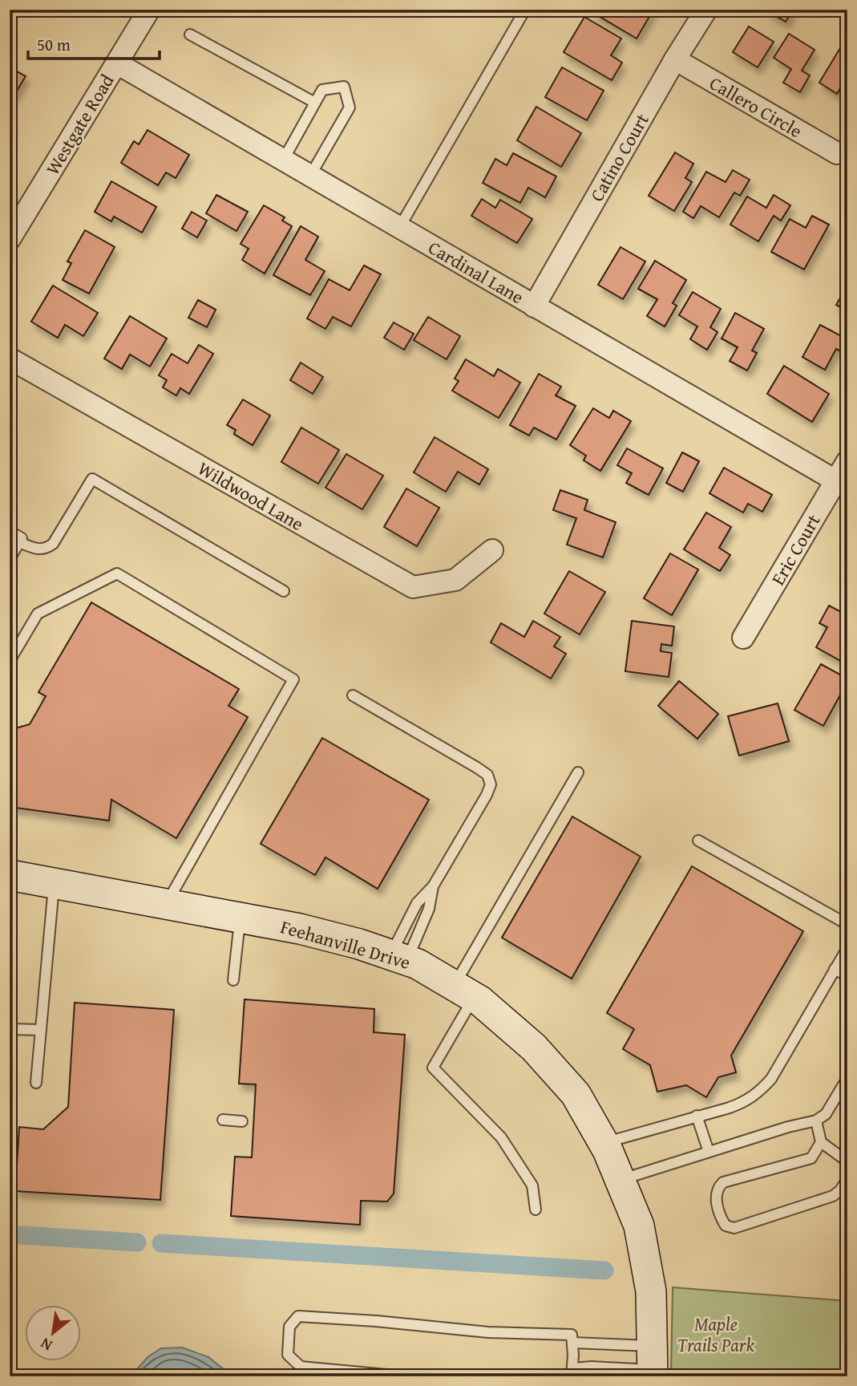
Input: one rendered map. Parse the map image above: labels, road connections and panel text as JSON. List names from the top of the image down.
{
  "streets": {
    "street": [
      "Callero Circle",
      "Westgate Road",
      "Catino Court",
      "Cardinal Lane",
      "Wildwood Lane",
      "Eric Court",
      "Feehanville Drive"
    ]
  },
  "crossings": [
    ["Callero Circle", "Catino Court"],
    ["Westgate Road", "Cardinal Lane"],
    ["Catino Court", "Cardinal Lane"],
    ["Cardinal Lane", "Eric Court"]
  ],
  "parks": ["Maple Trails Park"],
  "scale_bar": "50 m",
  "north": "bottom left"
}
